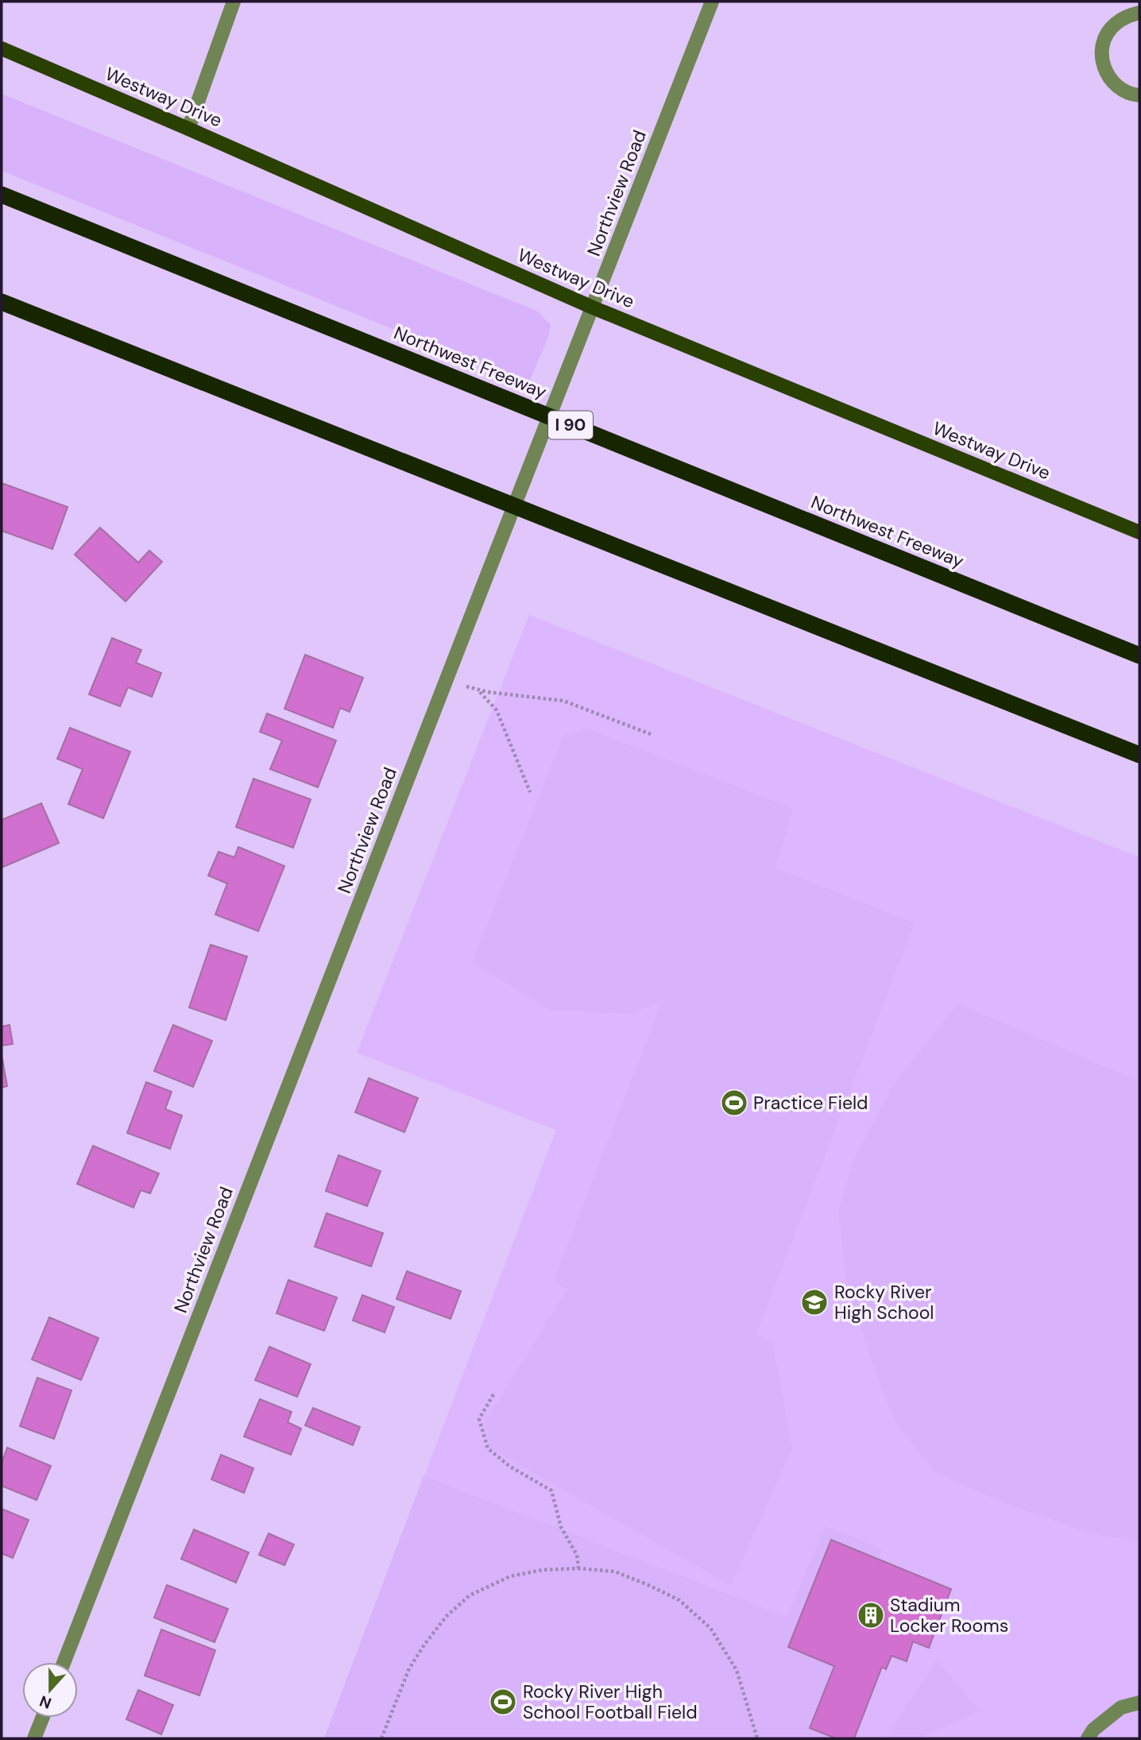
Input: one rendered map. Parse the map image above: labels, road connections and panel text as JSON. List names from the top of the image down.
{
  "streets": {
    "highway": ["Northwest Freeway", "I 90"],
    "main road": ["Westway Drive"],
    "street": ["Northview Road"]
  },
  "crossings": [
    ["Westway Drive", "Northview Road"]
  ],
  "places": {
    "sports": ["Practice Field", "Rocky River High School Football Field"],
    "school or university": ["Rocky River High School"],
    "building": ["Stadium Locker Rooms"]
  },
  "north": "bottom"
}
